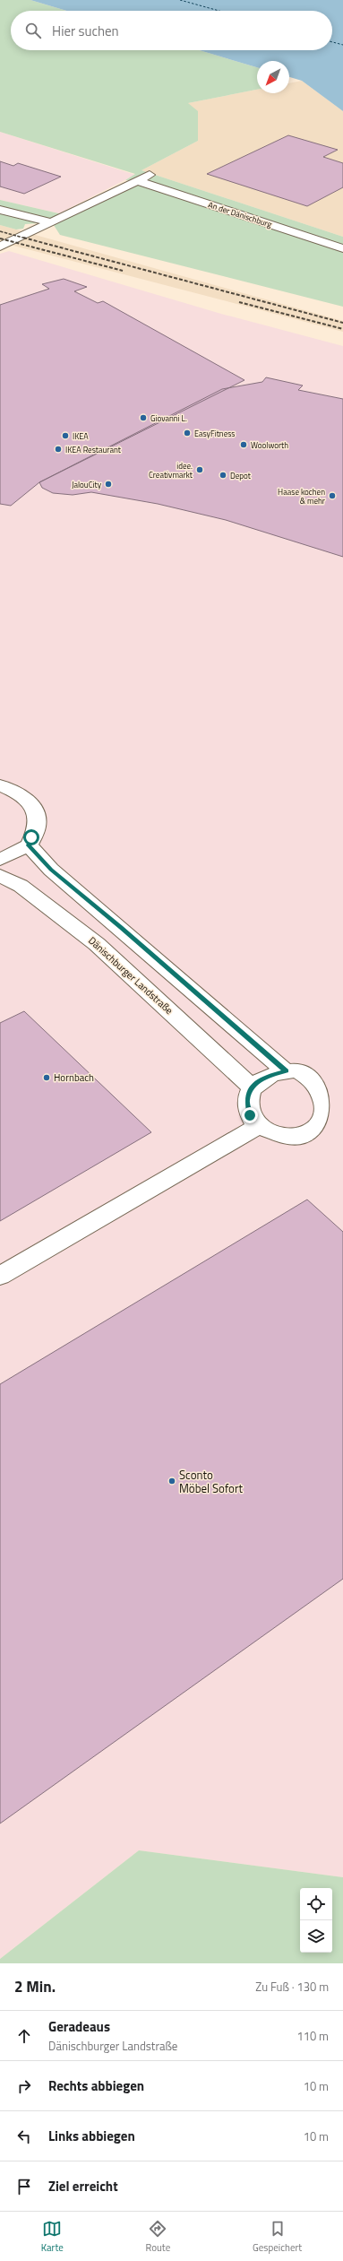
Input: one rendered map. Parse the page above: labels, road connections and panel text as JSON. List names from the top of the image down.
{
  "streets": {
    "street": ["An der Dänischburg", "Dänischburger Landstraße"]
  },
  "places": [
    "Giovanni L.",
    "EasyFitness",
    "IKEA",
    "Woolworth",
    "IKEA Restaurant",
    "idee. Creativmarkt",
    "Depot",
    "JalouCity",
    "Haase kochen & mehr",
    "Hornbach",
    "Sconto Möbel Sofort"
  ],
  "north": "bottom left",
  "page": {
    "search": "Hier suchen",
    "heading": ["2 Min.", "Zu Fuß · 130 m"],
    "list": [
      ["Geradeaus", "Dänischburger Landstraße", "110 m"],
      ["Rechts abbiegen", "10 m"],
      ["Links abbiegen", "10 m"],
      "Ziel erreicht"
    ],
    "nav": ["Karte", "Route", "Gespeichert"]
  }
}
